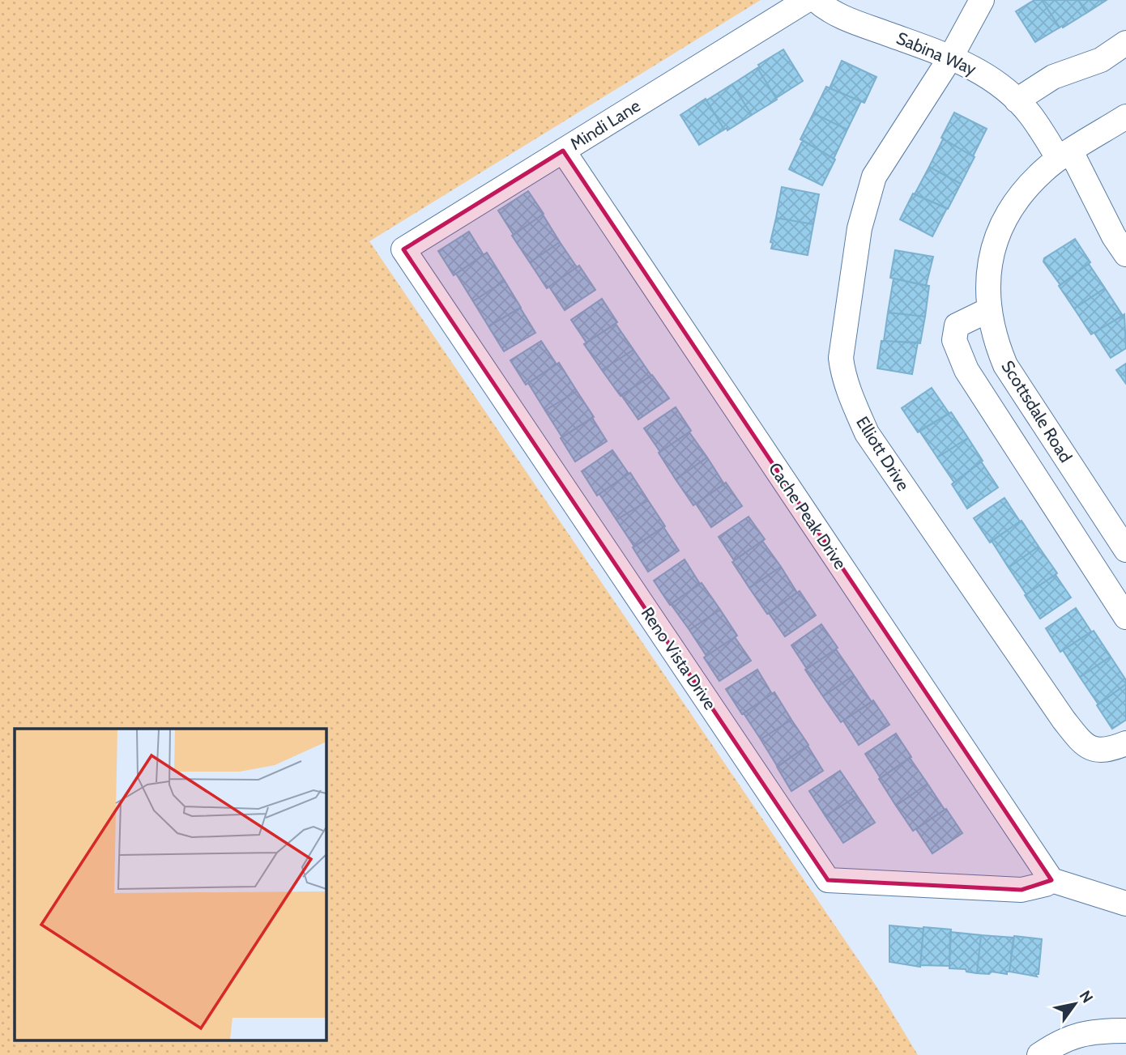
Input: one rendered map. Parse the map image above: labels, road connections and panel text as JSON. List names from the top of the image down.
{
  "streets": {
    "street": [
      "Sabina Way",
      "Mindi Lane",
      "Scottsdale Road",
      "Elliott Drive",
      "Cache Peak Drive",
      "Reno Vista Drive"
    ]
  },
  "crossings": [
    ["Sabina Way", "Scottsdale Road"],
    ["Sabina Way", "Elliott Drive"],
    ["Mindi Lane", "Cache Peak Drive"],
    ["Mindi Lane", "Reno Vista Drive"],
    ["Cache Peak Drive", "Reno Vista Drive"]
  ],
  "north": "top right"
}
